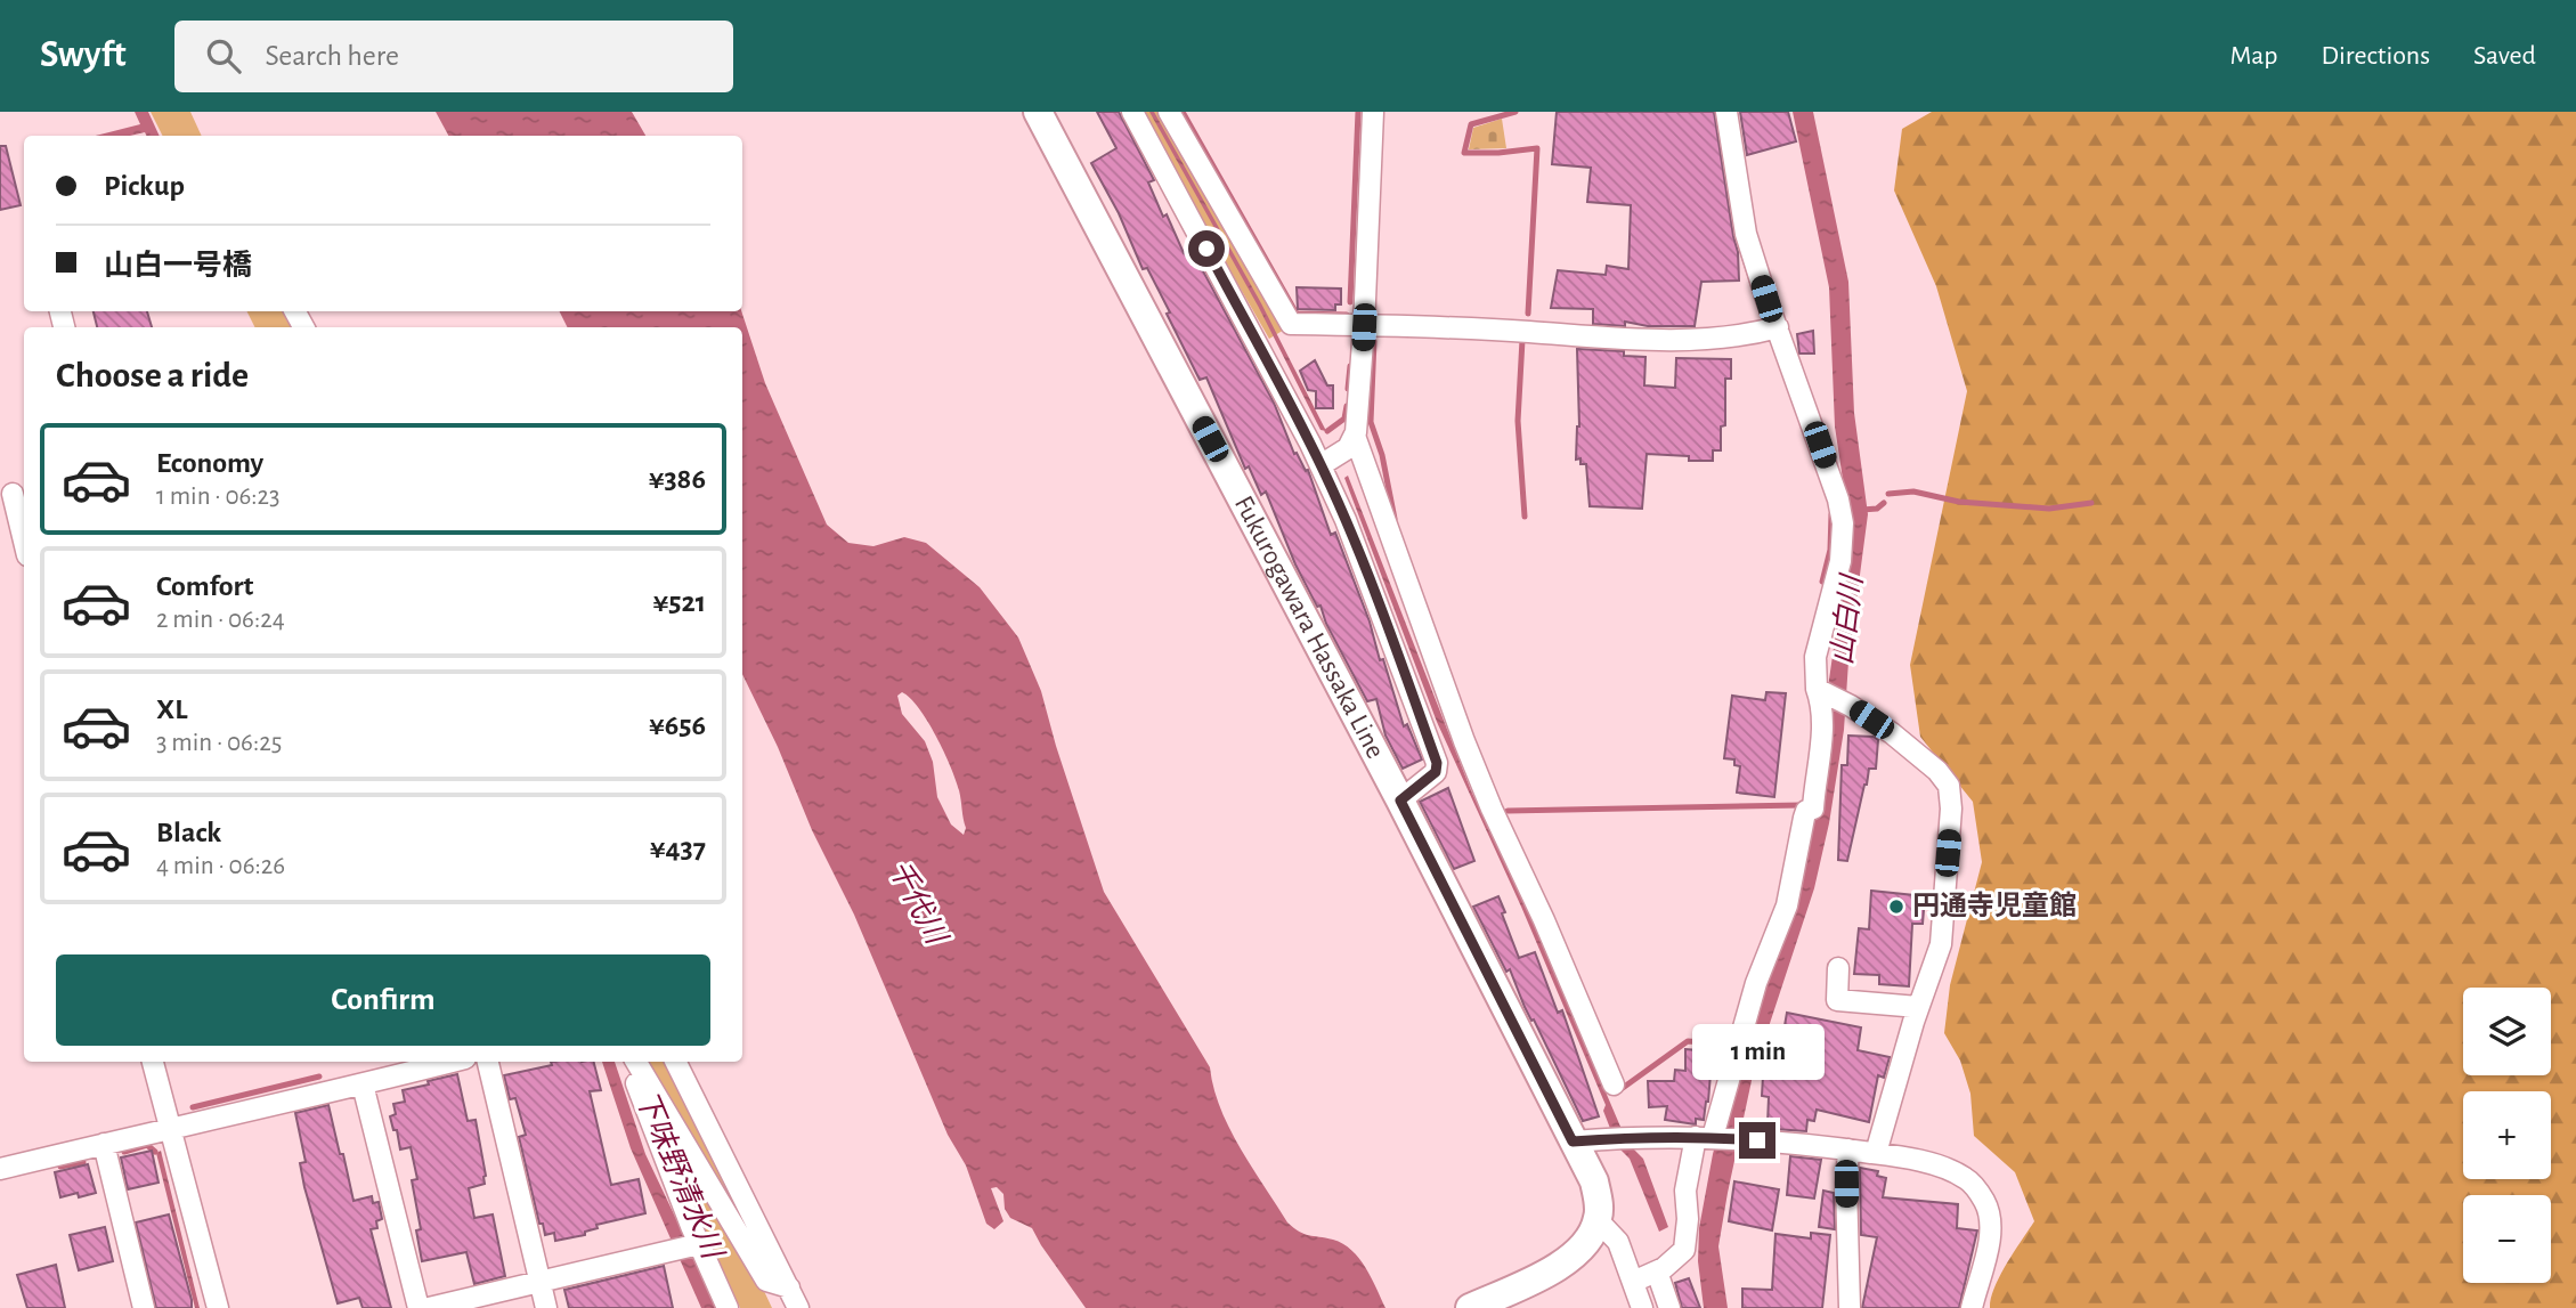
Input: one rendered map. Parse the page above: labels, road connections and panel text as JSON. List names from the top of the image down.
{
  "streets": {
    "main road": ["Fukurogawara Hassaka Line"]
  },
  "water": ["山白川", "千代川", "下味野清水川"],
  "places": ["円通寺児童館"],
  "page": {
    "header": "Swyft",
    "search": "Search here",
    "nav": ["Map", "Directions", "Saved"],
    "banner": ["Pickup", "山白一号橋"],
    "heading": "Choose a ride",
    "list": [
      {
        "name": "Economy",
        "note": "1 min · 06:23",
        "value": "¥386"
      },
      {
        "name": "Comfort",
        "note": "2 min · 06:24",
        "value": "¥521"
      },
      {
        "name": "XL",
        "note": "3 min · 06:25",
        "value": "¥656"
      },
      {
        "name": "Black",
        "note": "4 min · 06:26",
        "value": "¥437"
      }
    ],
    "buttons": "Confirm",
    "map_buttons": ["+", "−"],
    "bubble": "1 min"
  }
}
